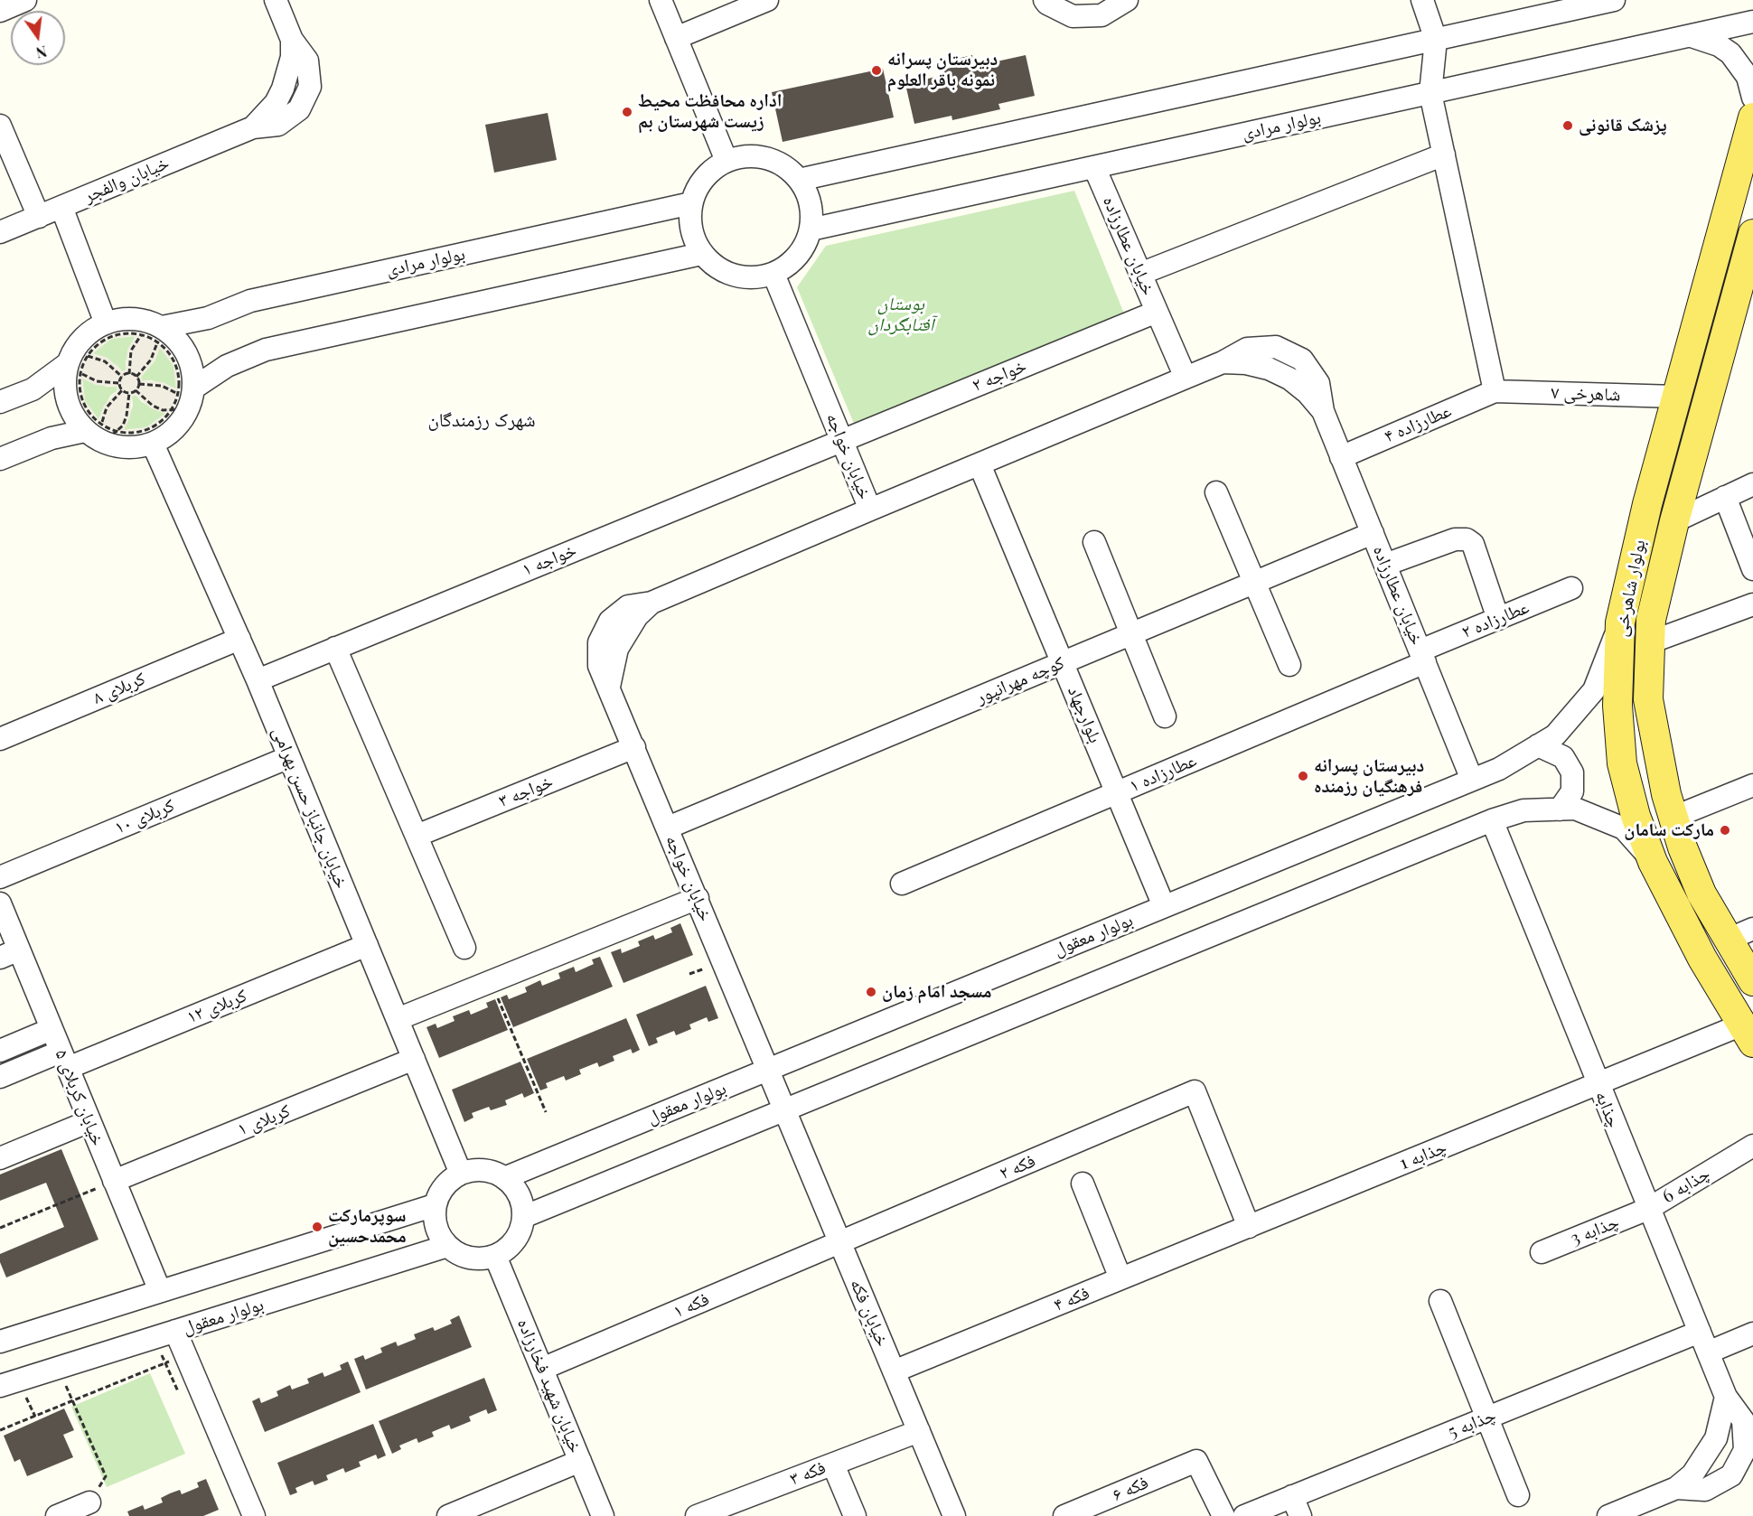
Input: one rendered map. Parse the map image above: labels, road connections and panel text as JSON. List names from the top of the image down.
{
  "streets": {
    "main road": ["بولوار شاهرخی"],
    "street": [
      "بولوار مرادی",
      "خیابان والفجر",
      "خیابان عطارزاده",
      "خواجه ۲",
      "شاهرخی ۷",
      "عطارزاده ۴",
      "خیابان خواجه",
      "خواجه ۱",
      "عطارزاده ۲",
      "کوچه مهرانپور",
      "کربلای ۸",
      "بلوارجهاد",
      "عطارزاده ۱",
      "خواجه ۳",
      "خیابان جانباز حسن بهرامی",
      "کربلای ۱۰",
      "بولوار معقول",
      "کربلای ۱۲",
      "خیابان کربلای ۵",
      "چذابه",
      "کربلای ۱",
      "چذابه 1",
      "فکه ۲",
      "چذابه 6",
      "چذابه 3",
      "فکه ۴",
      "فکه ۱",
      "خیابان فکه",
      "خیابان شهید فخارزاده",
      "چذابه 5",
      "فکه ۳",
      "فکه ۶"
    ]
  },
  "crossings": [
    ["بولوار مرادی", "خیابان عطارزاده"],
    ["بولوار مرادی", "خیابان خواجه"],
    ["خیابان عطارزاده", "خواجه ۲"],
    ["خیابان عطارزاده", "عطارزاده ۴"],
    ["خیابان عطارزاده", "عطارزاده ۲"],
    ["خیابان عطارزاده", "کوچه مهرانپور"],
    ["خیابان عطارزاده", "عطارزاده ۱"],
    ["خیابان عطارزاده", "بولوار معقول"],
    ["خواجه ۲", "خیابان خواجه"],
    ["خواجه ۲", "خواجه ۱"],
    ["شاهرخی ۷", "عطارزاده ۴"],
    ["شاهرخی ۷", "بولوار شاهرخی"],
    ["خیابان خواجه", "خواجه ۱"],
    ["خیابان خواجه", "کوچه مهرانپور"],
    ["خیابان خواجه", "خواجه ۳"],
    ["خیابان خواجه", "بولوار معقول"],
    ["خیابان خواجه", "خیابان فکه"],
    ["خواجه ۱", "خیابان جانباز حسن بهرامی"],
    ["بولوار شاهرخی", "بولوار معقول"],
    ["بولوار شاهرخی", "چذابه 1"],
    ["عطارزاده ۲", "عطارزاده ۱"],
    ["کوچه مهرانپور", "بلوارجهاد"],
    ["کربلای ۸", "خیابان جانباز حسن بهرامی"],
    ["بلوارجهاد", "عطارزاده ۱"],
    ["بلوارجهاد", "بولوار معقول"],
    ["خیابان جانباز حسن بهرامی", "کربلای ۱۰"],
    ["خیابان جانباز حسن بهرامی", "بولوار معقول"],
    ["خیابان جانباز حسن بهرامی", "کربلای ۱۲"],
    ["خیابان جانباز حسن بهرامی", "کربلای ۱"],
    ["خیابان جانباز حسن بهرامی", "خیابان شهید فخارزاده"],
    ["بولوار معقول", "خیابان شهید فخارزاده"],
    ["کربلای ۱۲", "خیابان کربلای ۵"],
    ["خیابان کربلای ۵", "کربلای ۱"],
    ["چذابه", "چذابه 1"],
    ["چذابه", "چذابه 6"],
    ["چذابه", "چذابه 3"],
    ["چذابه", "چذابه 5"],
    ["چذابه 1", "فکه ۲"],
    ["چذابه 1", "فکه ۴"],
    ["فکه ۲", "فکه ۴"],
    ["فکه ۲", "فکه ۱"],
    ["فکه ۲", "خیابان فکه"],
    ["چذابه 6", "چذابه 3"],
    ["فکه ۴", "خیابان فکه"],
    ["فکه ۱", "خیابان فکه"],
    ["فکه ۱", "خیابان شهید فخارزاده"],
    ["خیابان فکه", "فکه ۳"]
  ],
  "districts": ["شهرک رزمندگان"],
  "parks": ["بوستان آفتابگردان"],
  "places": [
    "دبیرستان پسرانه نمونه باقر العلوم",
    "اداره محافظت محیط زیست شهرستان بم",
    "پزشک قانونی",
    "دبیرستان پسرانه فرهنگیان رزمنده",
    "مارکت سامان",
    "مسجد امام زمان",
    "سوپرمارکت محمدحسین"
  ],
  "north": "bottom"
}
